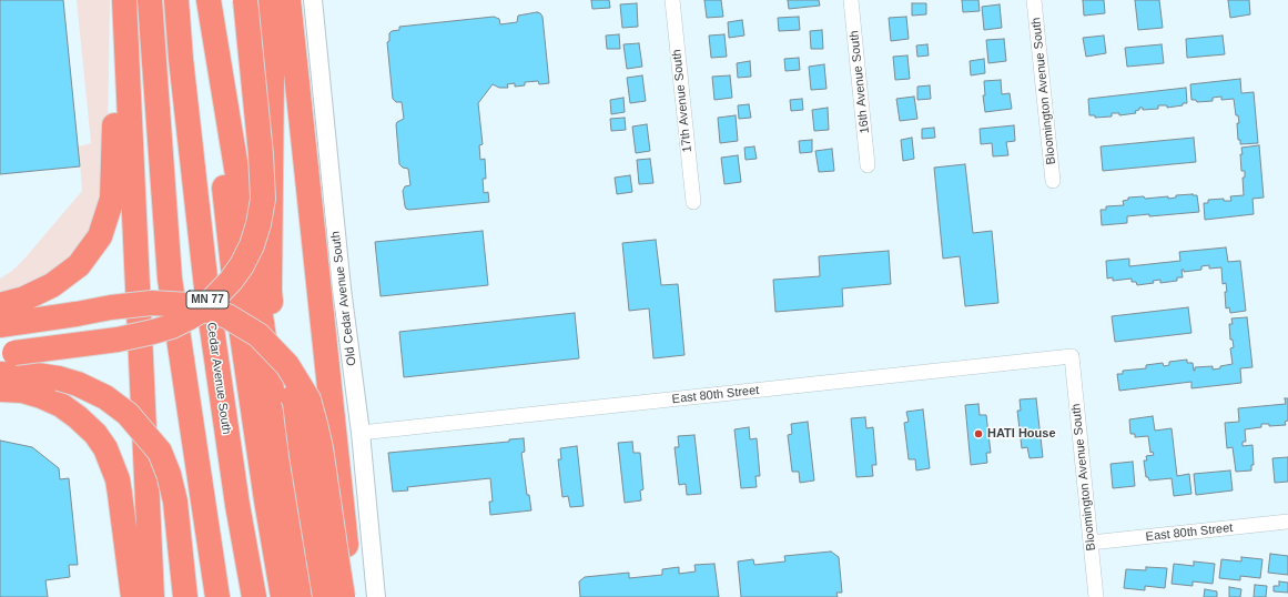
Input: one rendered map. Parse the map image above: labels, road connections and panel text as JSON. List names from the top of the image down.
{
  "streets": {
    "highway": ["MN 77", "Cedar Avenue South"],
    "street": [
      "16th Avenue South",
      "Bloomington Avenue South",
      "17th Avenue South",
      "Old Cedar Avenue South",
      "East 80th Street"
    ]
  },
  "crossings": [
    ["Bloomington Avenue South", "East 80th Street"],
    ["Old Cedar Avenue South", "East 80th Street"]
  ],
  "places": ["HATI House"]
}
